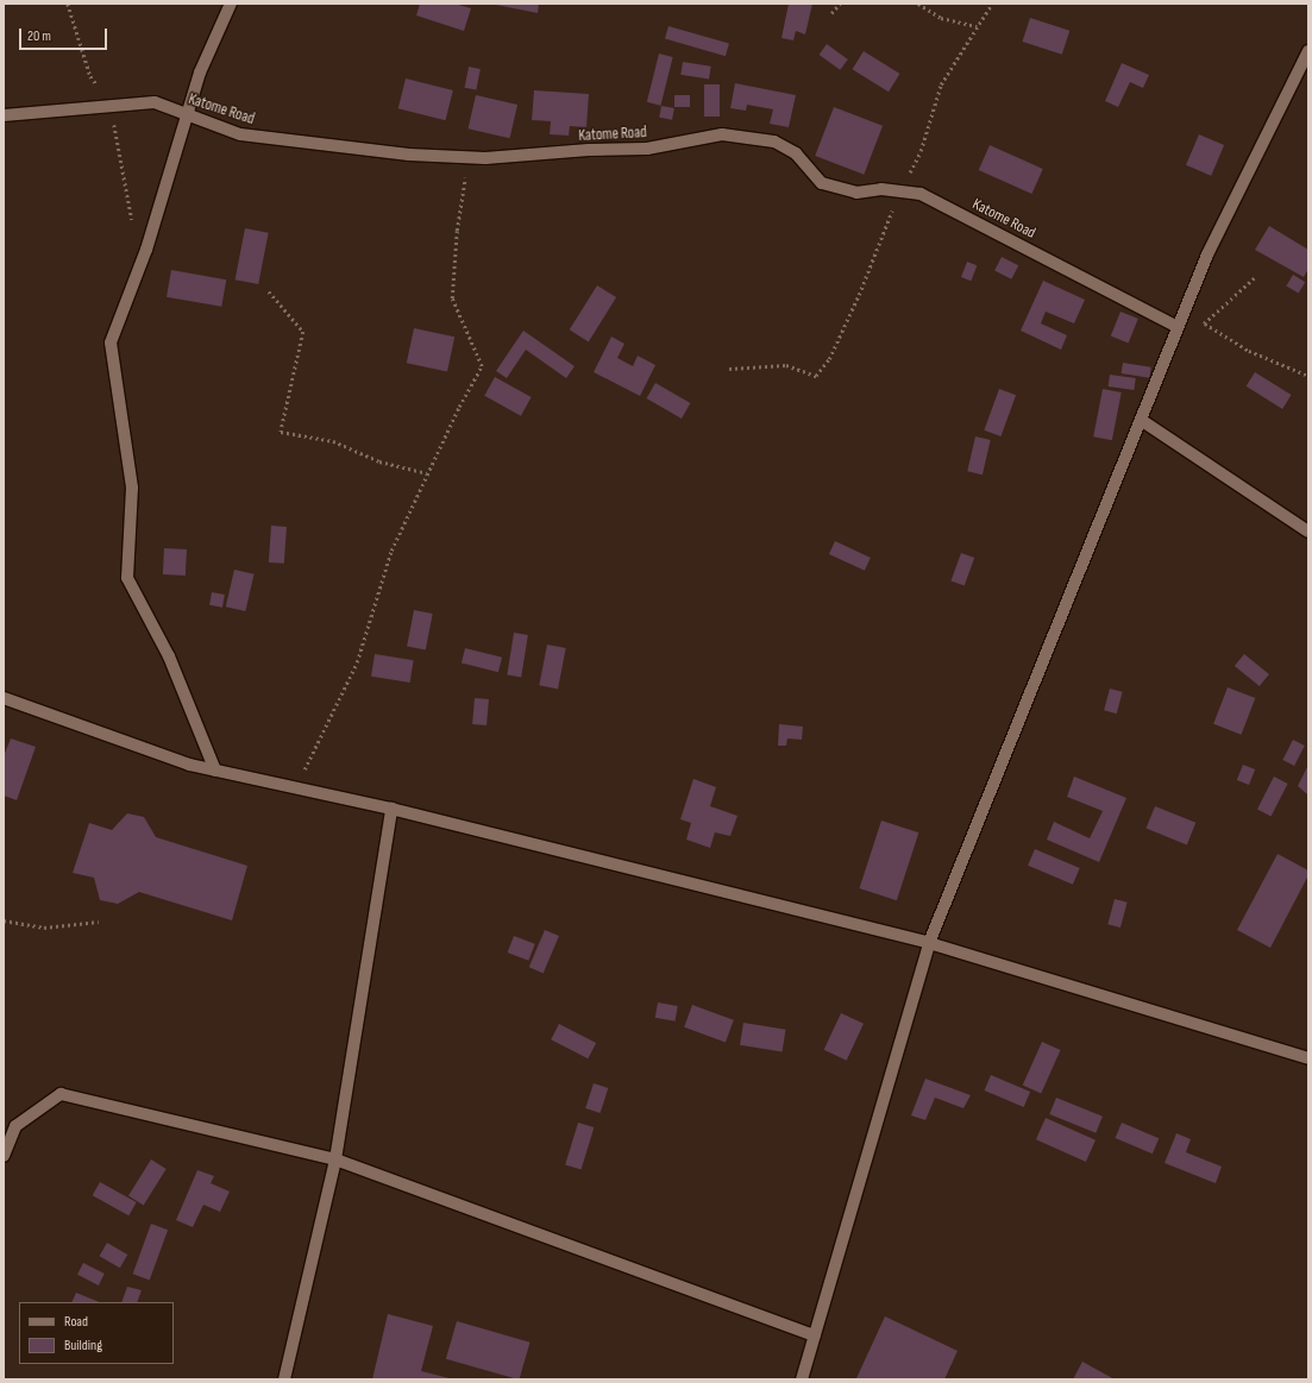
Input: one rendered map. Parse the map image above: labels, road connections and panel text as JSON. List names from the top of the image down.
{
  "streets": {
    "street": ["Katome Road"]
  },
  "legend": ["Road", "Building"],
  "scale_bar": "20 m"
}
